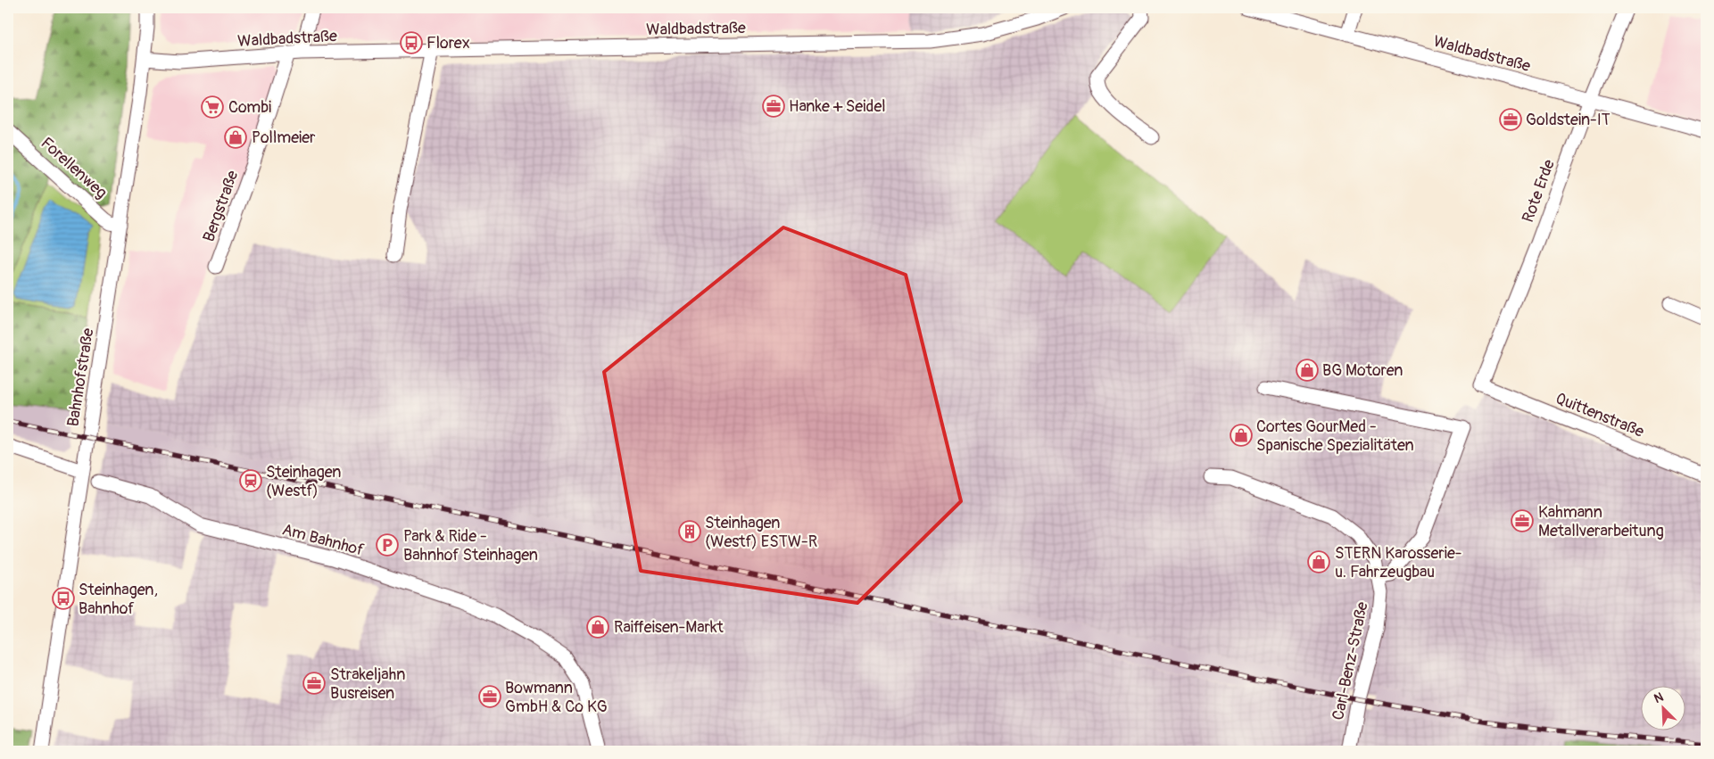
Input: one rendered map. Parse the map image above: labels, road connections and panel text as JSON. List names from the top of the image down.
{
  "streets": {
    "street": [
      "Waldbadstraße",
      "Forellenweg",
      "Rote Erde",
      "Bergstraße",
      "Bahnhofstraße",
      "Quittenstraße",
      "Am Bahnhof",
      "Carl-Benz-Straße"
    ]
  },
  "crossings": [
    ["Waldbadstraße", "Rote Erde"],
    ["Waldbadstraße", "Bergstraße"],
    ["Waldbadstraße", "Bahnhofstraße"],
    ["Forellenweg", "Bahnhofstraße"],
    ["Rote Erde", "Quittenstraße"]
  ],
  "places": {
    "bus stop": ["Florex", "Steinhagen, Bahnhof"],
    "office": [
      "Hanke + Seidel",
      "Goldstein-IT",
      "Kahmann Metallverarbeitung",
      "Strakeljahn Busreisen",
      "Bowmann GmbH & Co KG"
    ],
    "supermarket": ["Combi"],
    "shop": [
      "Pollmeier",
      "BG Motoren",
      "Cortes GourMed - Spanische Spezialitäten",
      "STERN Karosserie- u. Fahrzeugbau",
      "Raiffeisen-Markt"
    ],
    "station": ["Steinhagen (Westf)"],
    "building": ["Steinhagen (Westf) ESTW-R"],
    "parking": ["Park & Ride - Bahnhof Steinhagen"]
  },
  "north": "top left"
}
